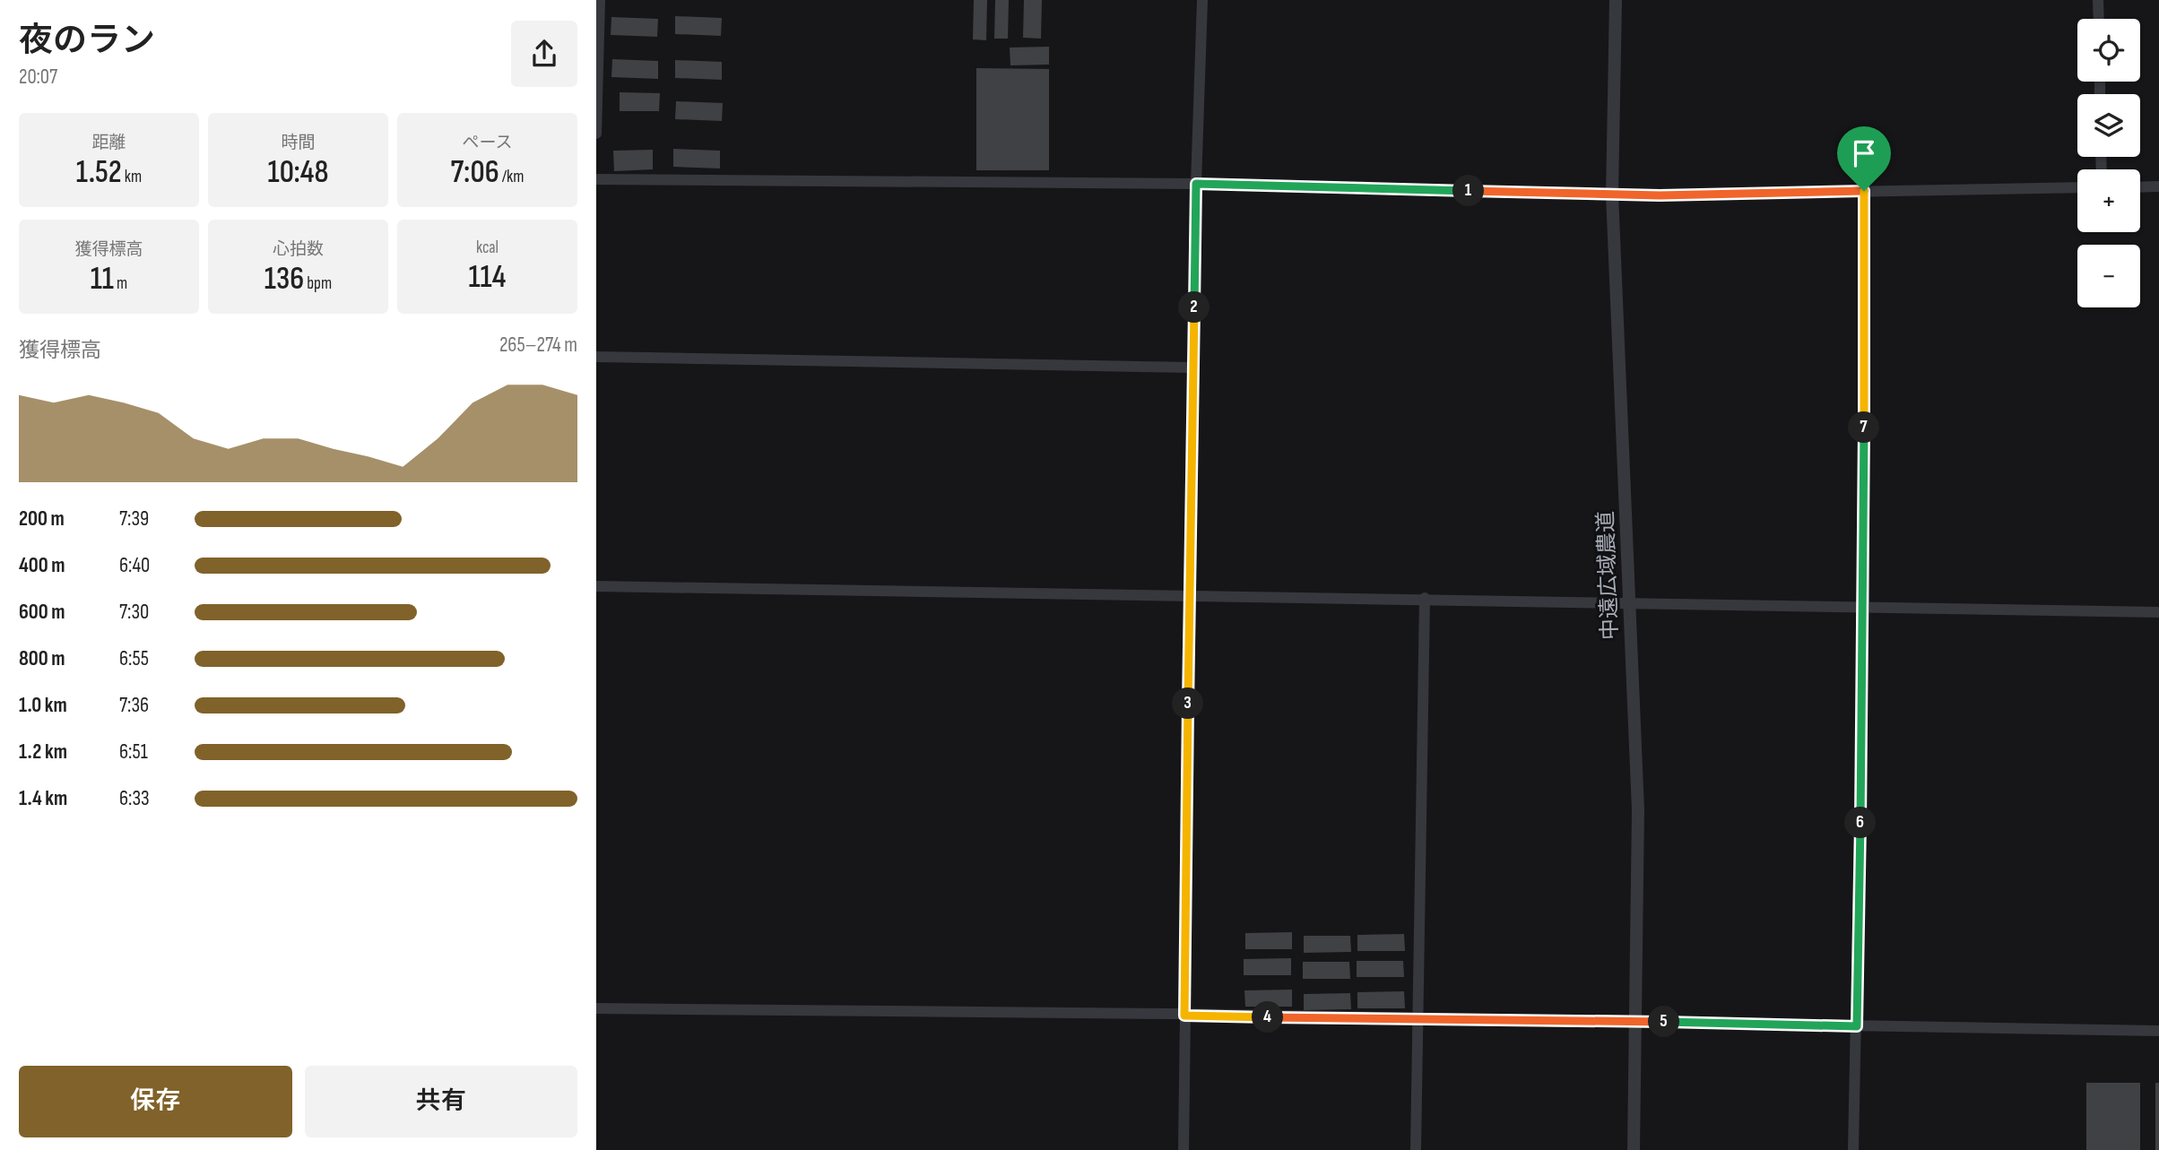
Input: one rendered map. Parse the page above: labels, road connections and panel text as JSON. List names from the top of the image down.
{
  "streets": {
    "street": ["中遠広域農道"]
  },
  "page": {
    "heading": ["夜のラン", "20:07"],
    "map_buttons": ["+", "−"],
    "stats": [
      ["距離", "1.52 km"],
      ["時間", "10:48"],
      ["ペース", "7:06 /km"],
      ["獲得標高", "11 m"],
      ["心拍数", "136 bpm"],
      ["kcal", "114"]
    ],
    "pins": [
      "1",
      "2",
      "7",
      "3",
      "6",
      "4",
      "5"
    ],
    "chart": ["獲得標高", "265–274 m"],
    "list": [
      {
        "name": "200 m",
        "note": "7:39"
      },
      {
        "name": "400 m",
        "note": "6:40"
      },
      {
        "name": "600 m",
        "note": "7:30"
      },
      {
        "name": "800 m",
        "note": "6:55"
      },
      {
        "name": "1.0 km",
        "note": "7:36"
      },
      {
        "name": "1.2 km",
        "note": "6:51"
      },
      {
        "name": "1.4 km",
        "note": "6:33"
      }
    ],
    "buttons": ["保存", "共有"]
  }
}
